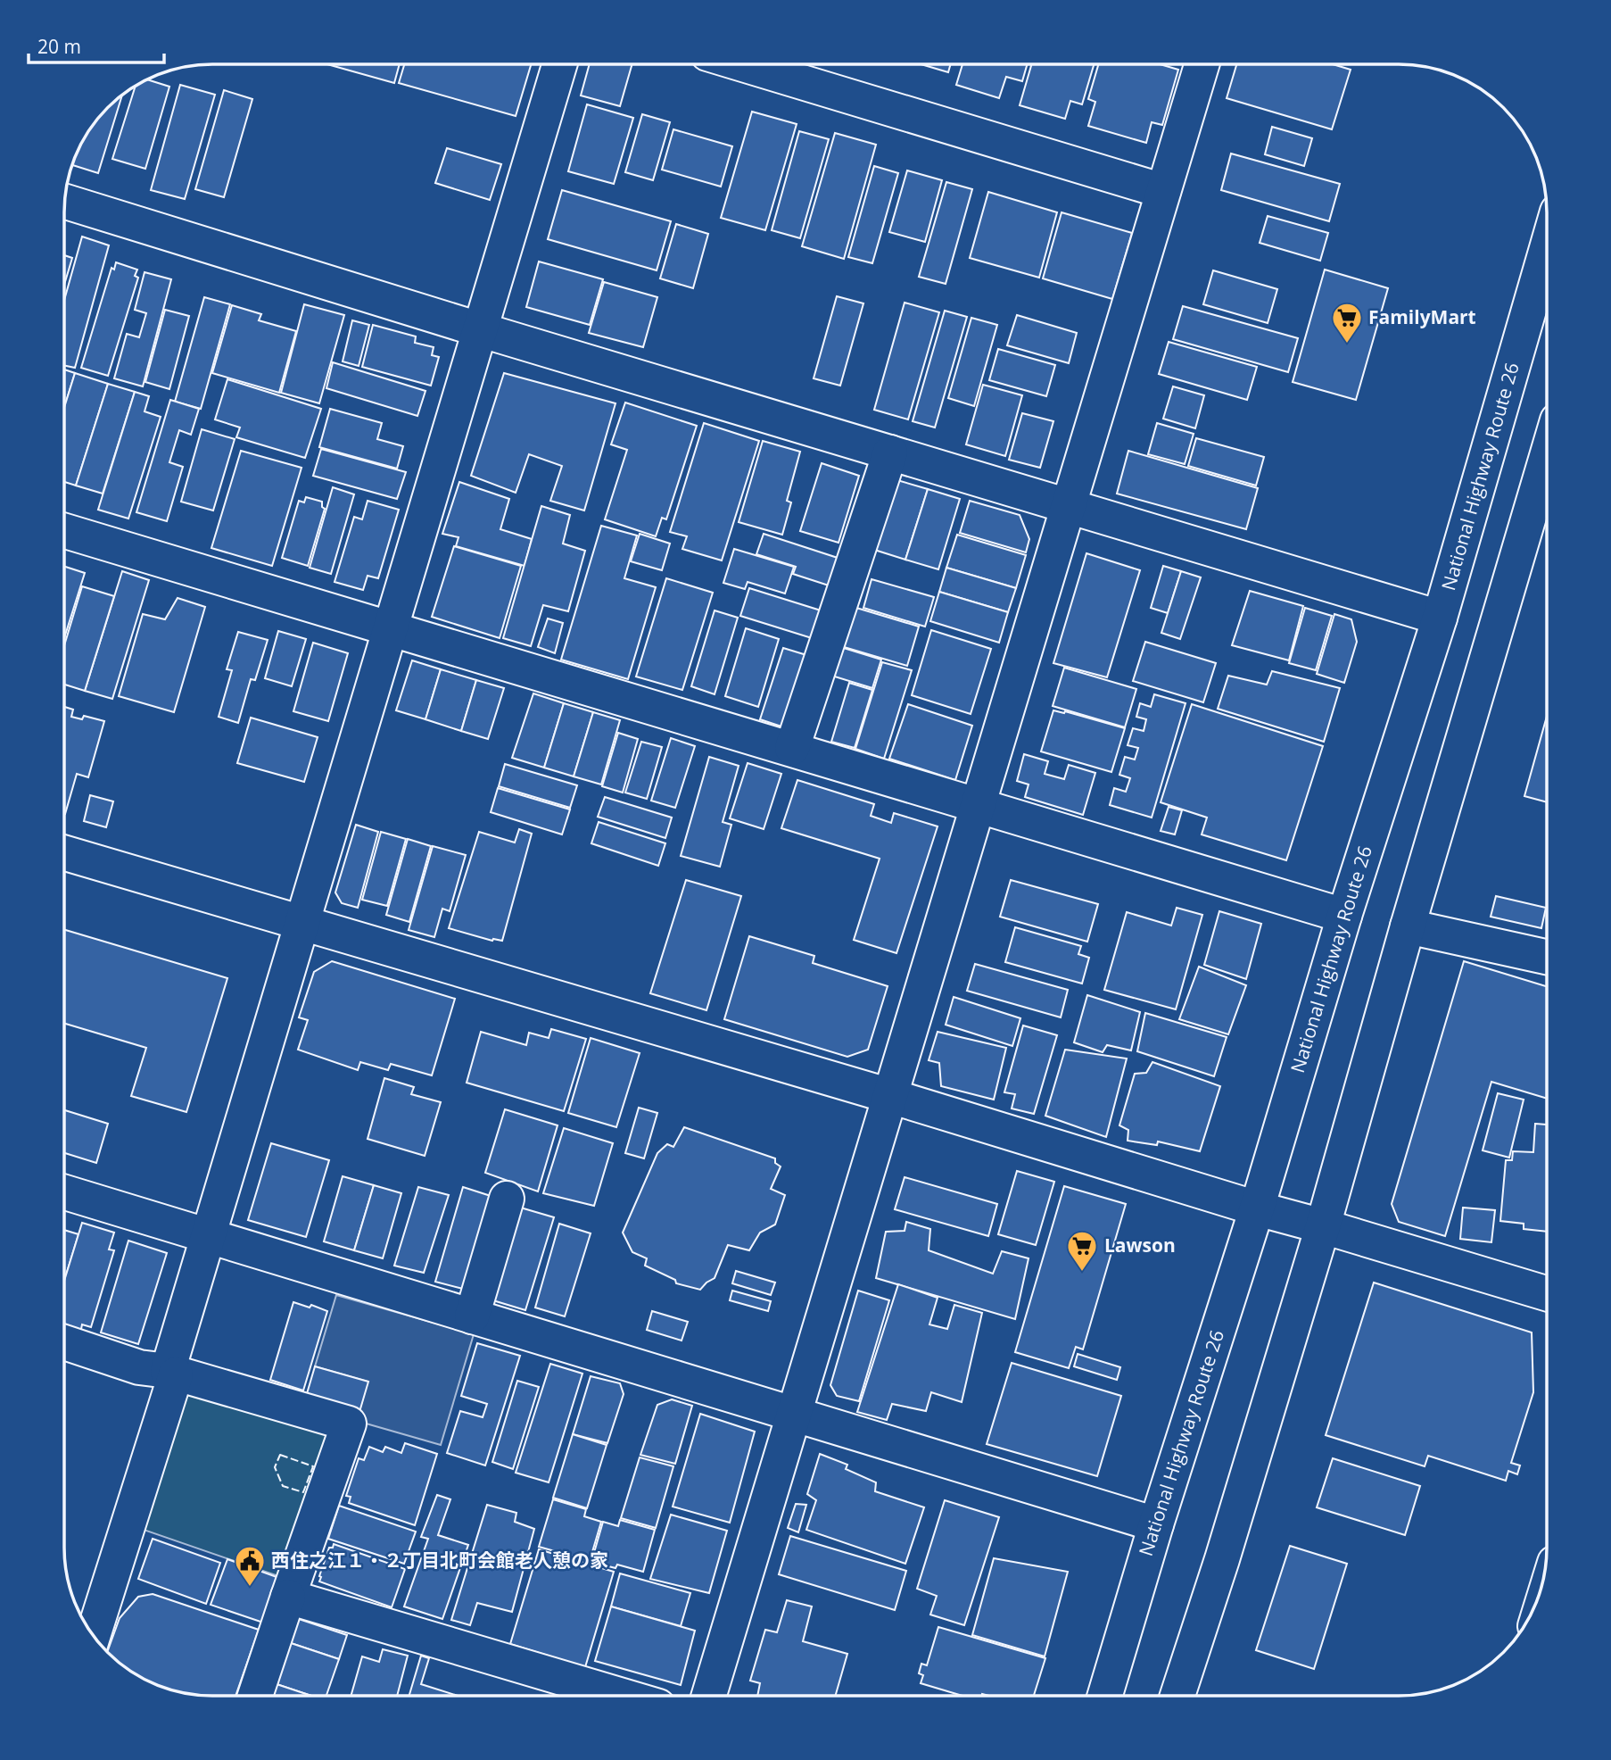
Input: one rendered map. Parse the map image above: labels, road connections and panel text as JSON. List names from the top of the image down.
{
  "streets": {
    "main road": ["National Highway Route 26"]
  },
  "places": {
    "supermarket": ["FamilyMart", "Lawson"],
    "public building": ["西住之江１・２丁目北町会館老人憩の家"]
  },
  "scale_bar": "20 m"
}
